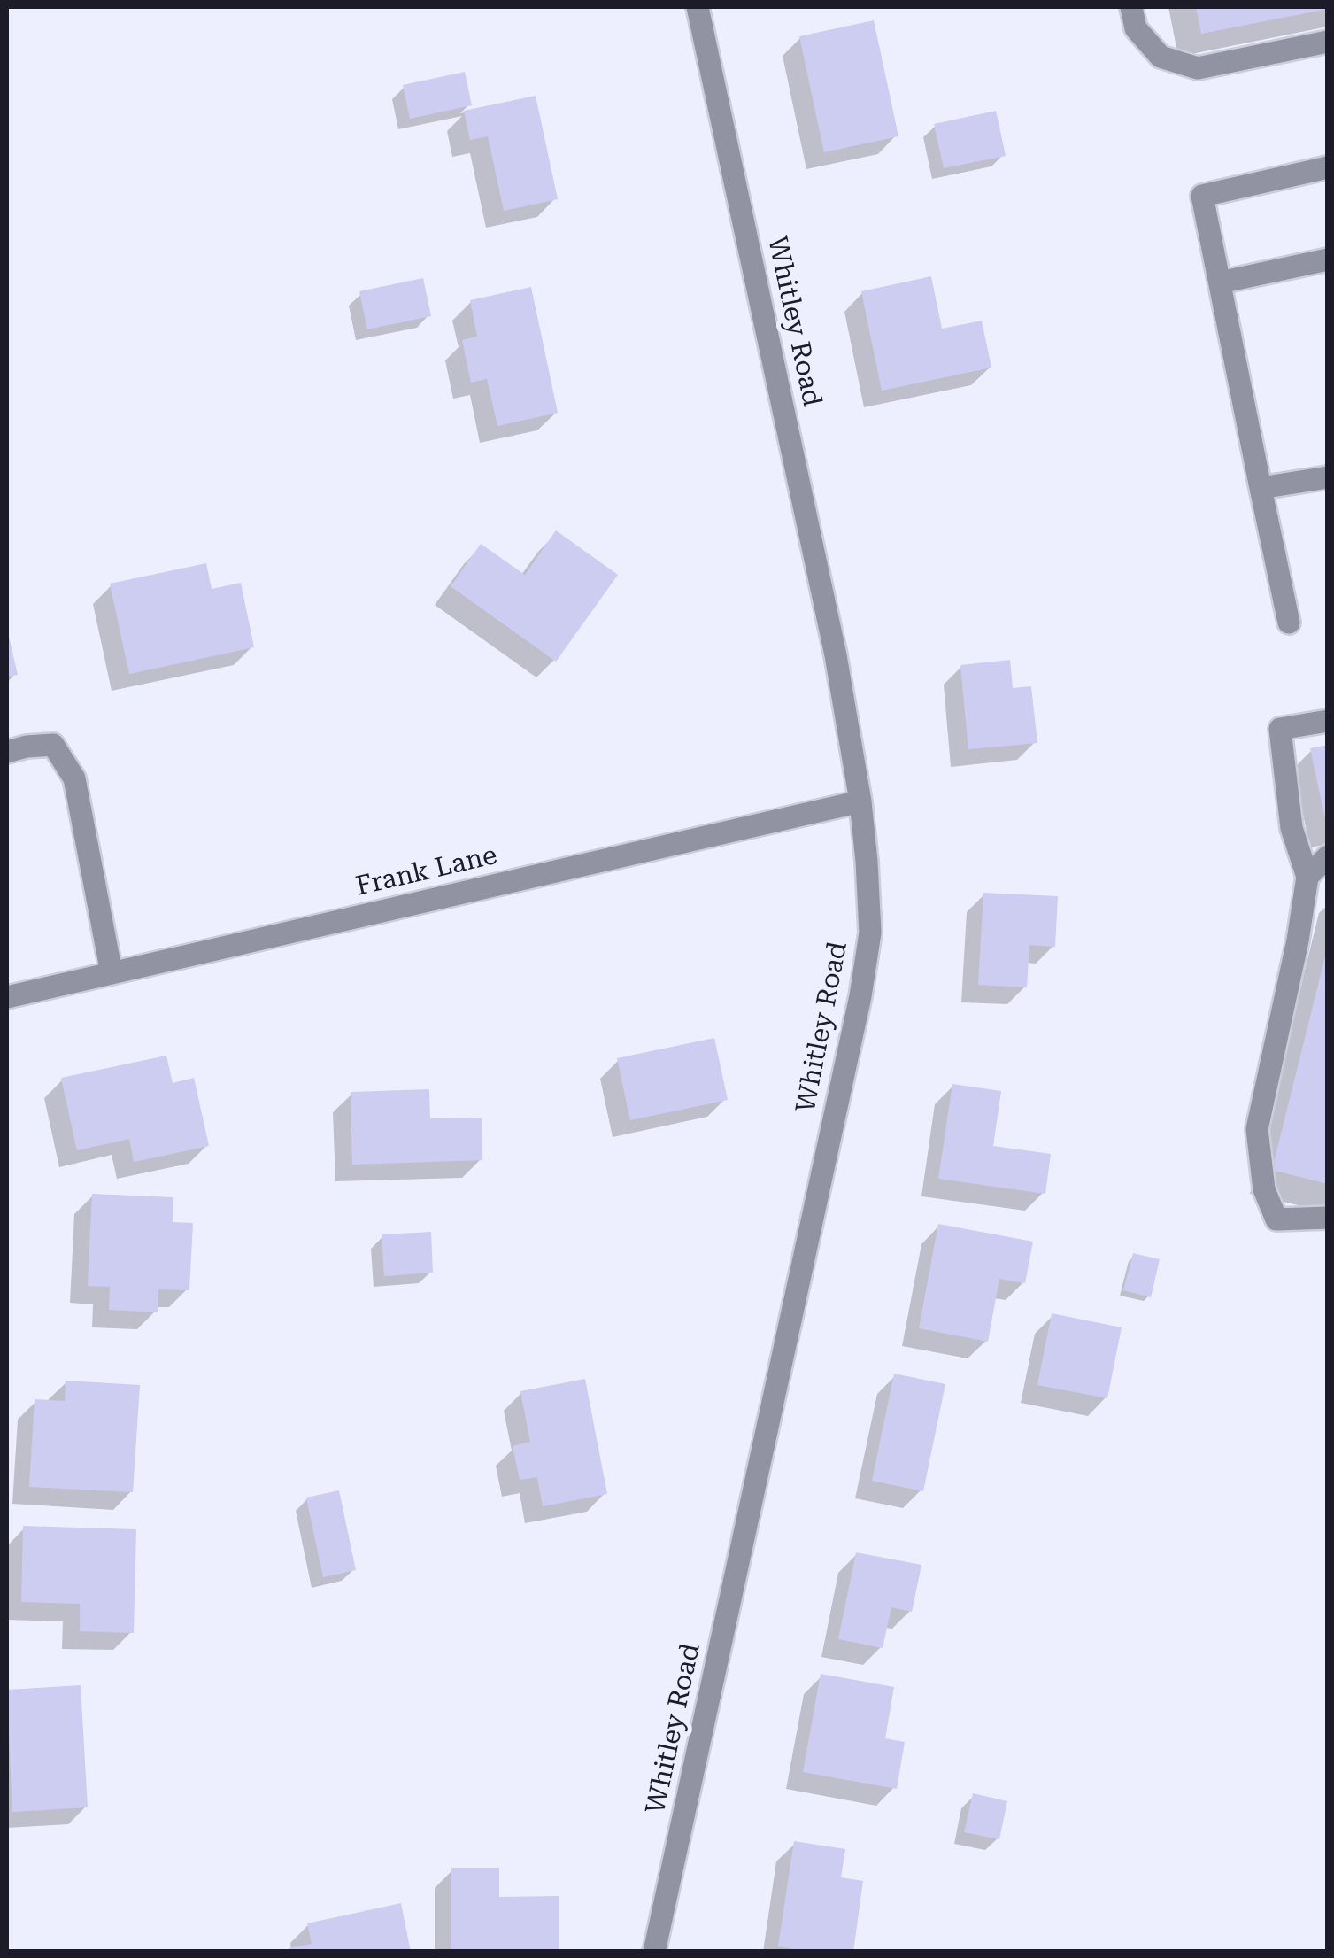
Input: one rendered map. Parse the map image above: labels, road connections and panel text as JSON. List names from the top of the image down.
{
  "streets": {
    "street": ["Whitley Road", "Frank Lane"]
  },
  "crossings": [
    ["Whitley Road", "Frank Lane"]
  ]
}
